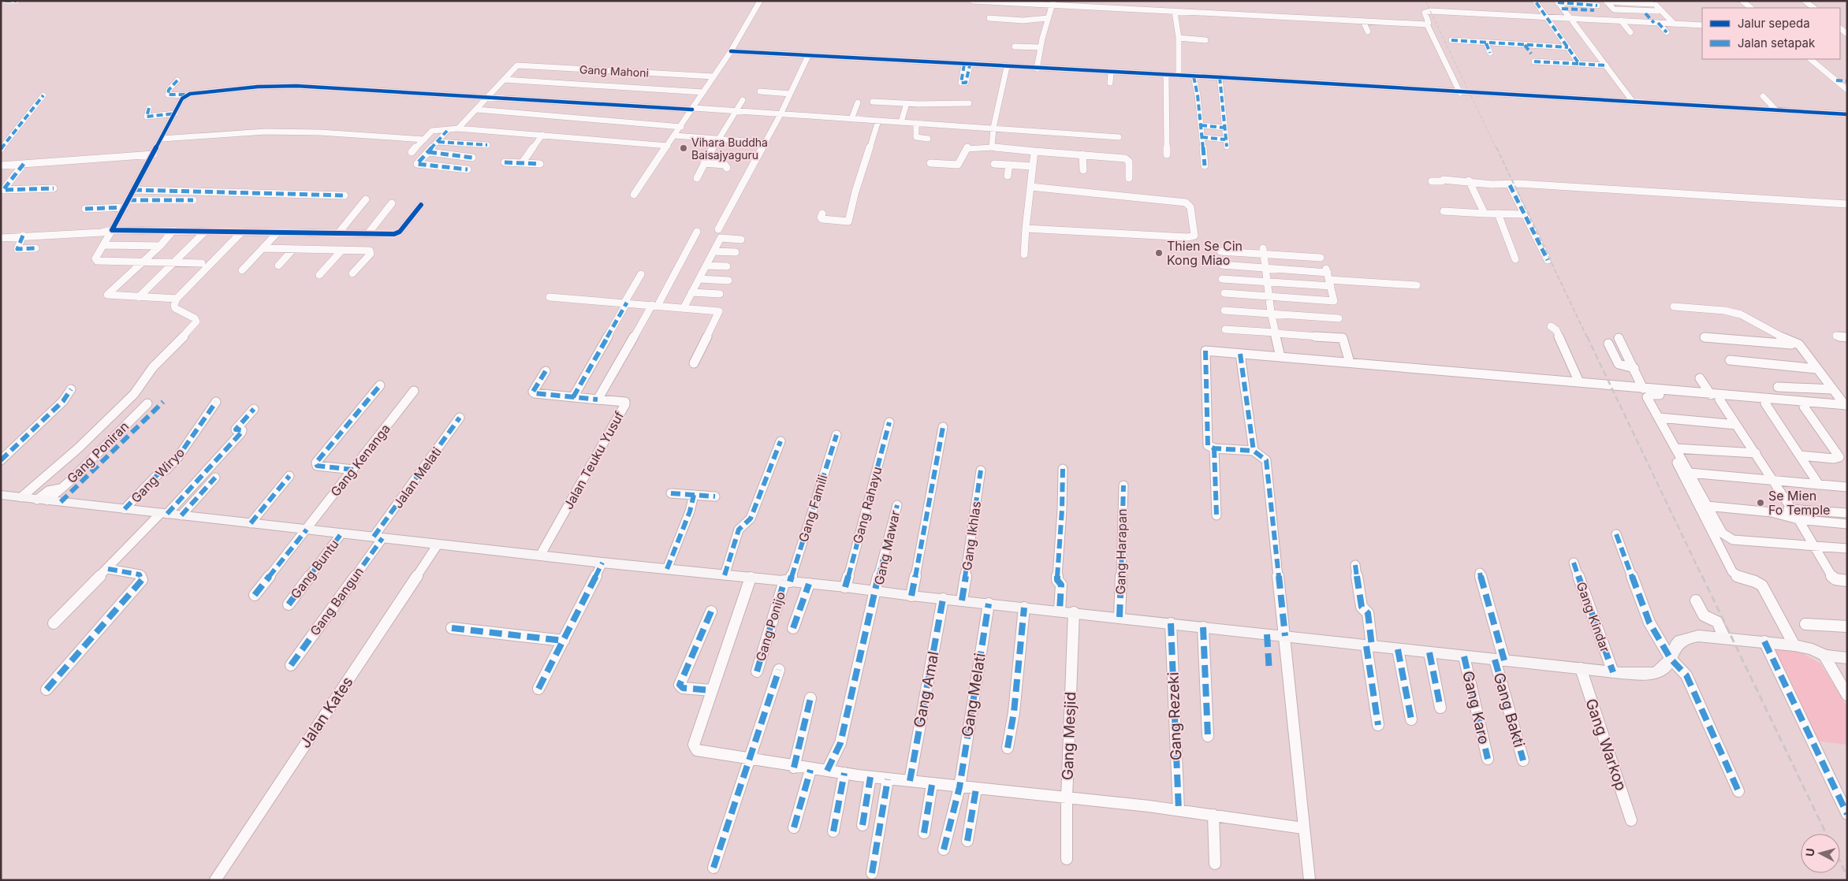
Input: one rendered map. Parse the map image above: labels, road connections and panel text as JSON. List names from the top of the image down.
{
  "streets": {
    "street": [
      "Gang Mahoni",
      "Gang Poniran",
      "Gang Kenanga",
      "Jalan Teuku Yusuf",
      "Gang Wiryo",
      "Jalan Melati",
      "Gang Rahayu",
      "Gang Famili",
      "Gang Ikhlas",
      "Gang Mawar",
      "Gang Harapan",
      "Gang Buntu",
      "Gang Bangun",
      "Gang Kindar",
      "Gang Ponijo",
      "Gang Amal",
      "Gang Melati",
      "Gang Karo",
      "Gang Bakti",
      "Jalan Kates",
      "Gang Rezeki",
      "Gang Mesjid",
      "Gang Warkop"
    ]
  },
  "crossings": [
    ["Jalan Melati", "Gang Bangun"],
    ["Gang Famili", "Gang Ponijo"]
  ],
  "places": ["Vihara Buddha Baisajyaguru", "Thien Se Cin Kong Miao", "Se Mien Fo Temple"],
  "legend": ["Jalur sepeda", "Jalan setapak"],
  "north": "left"
}
